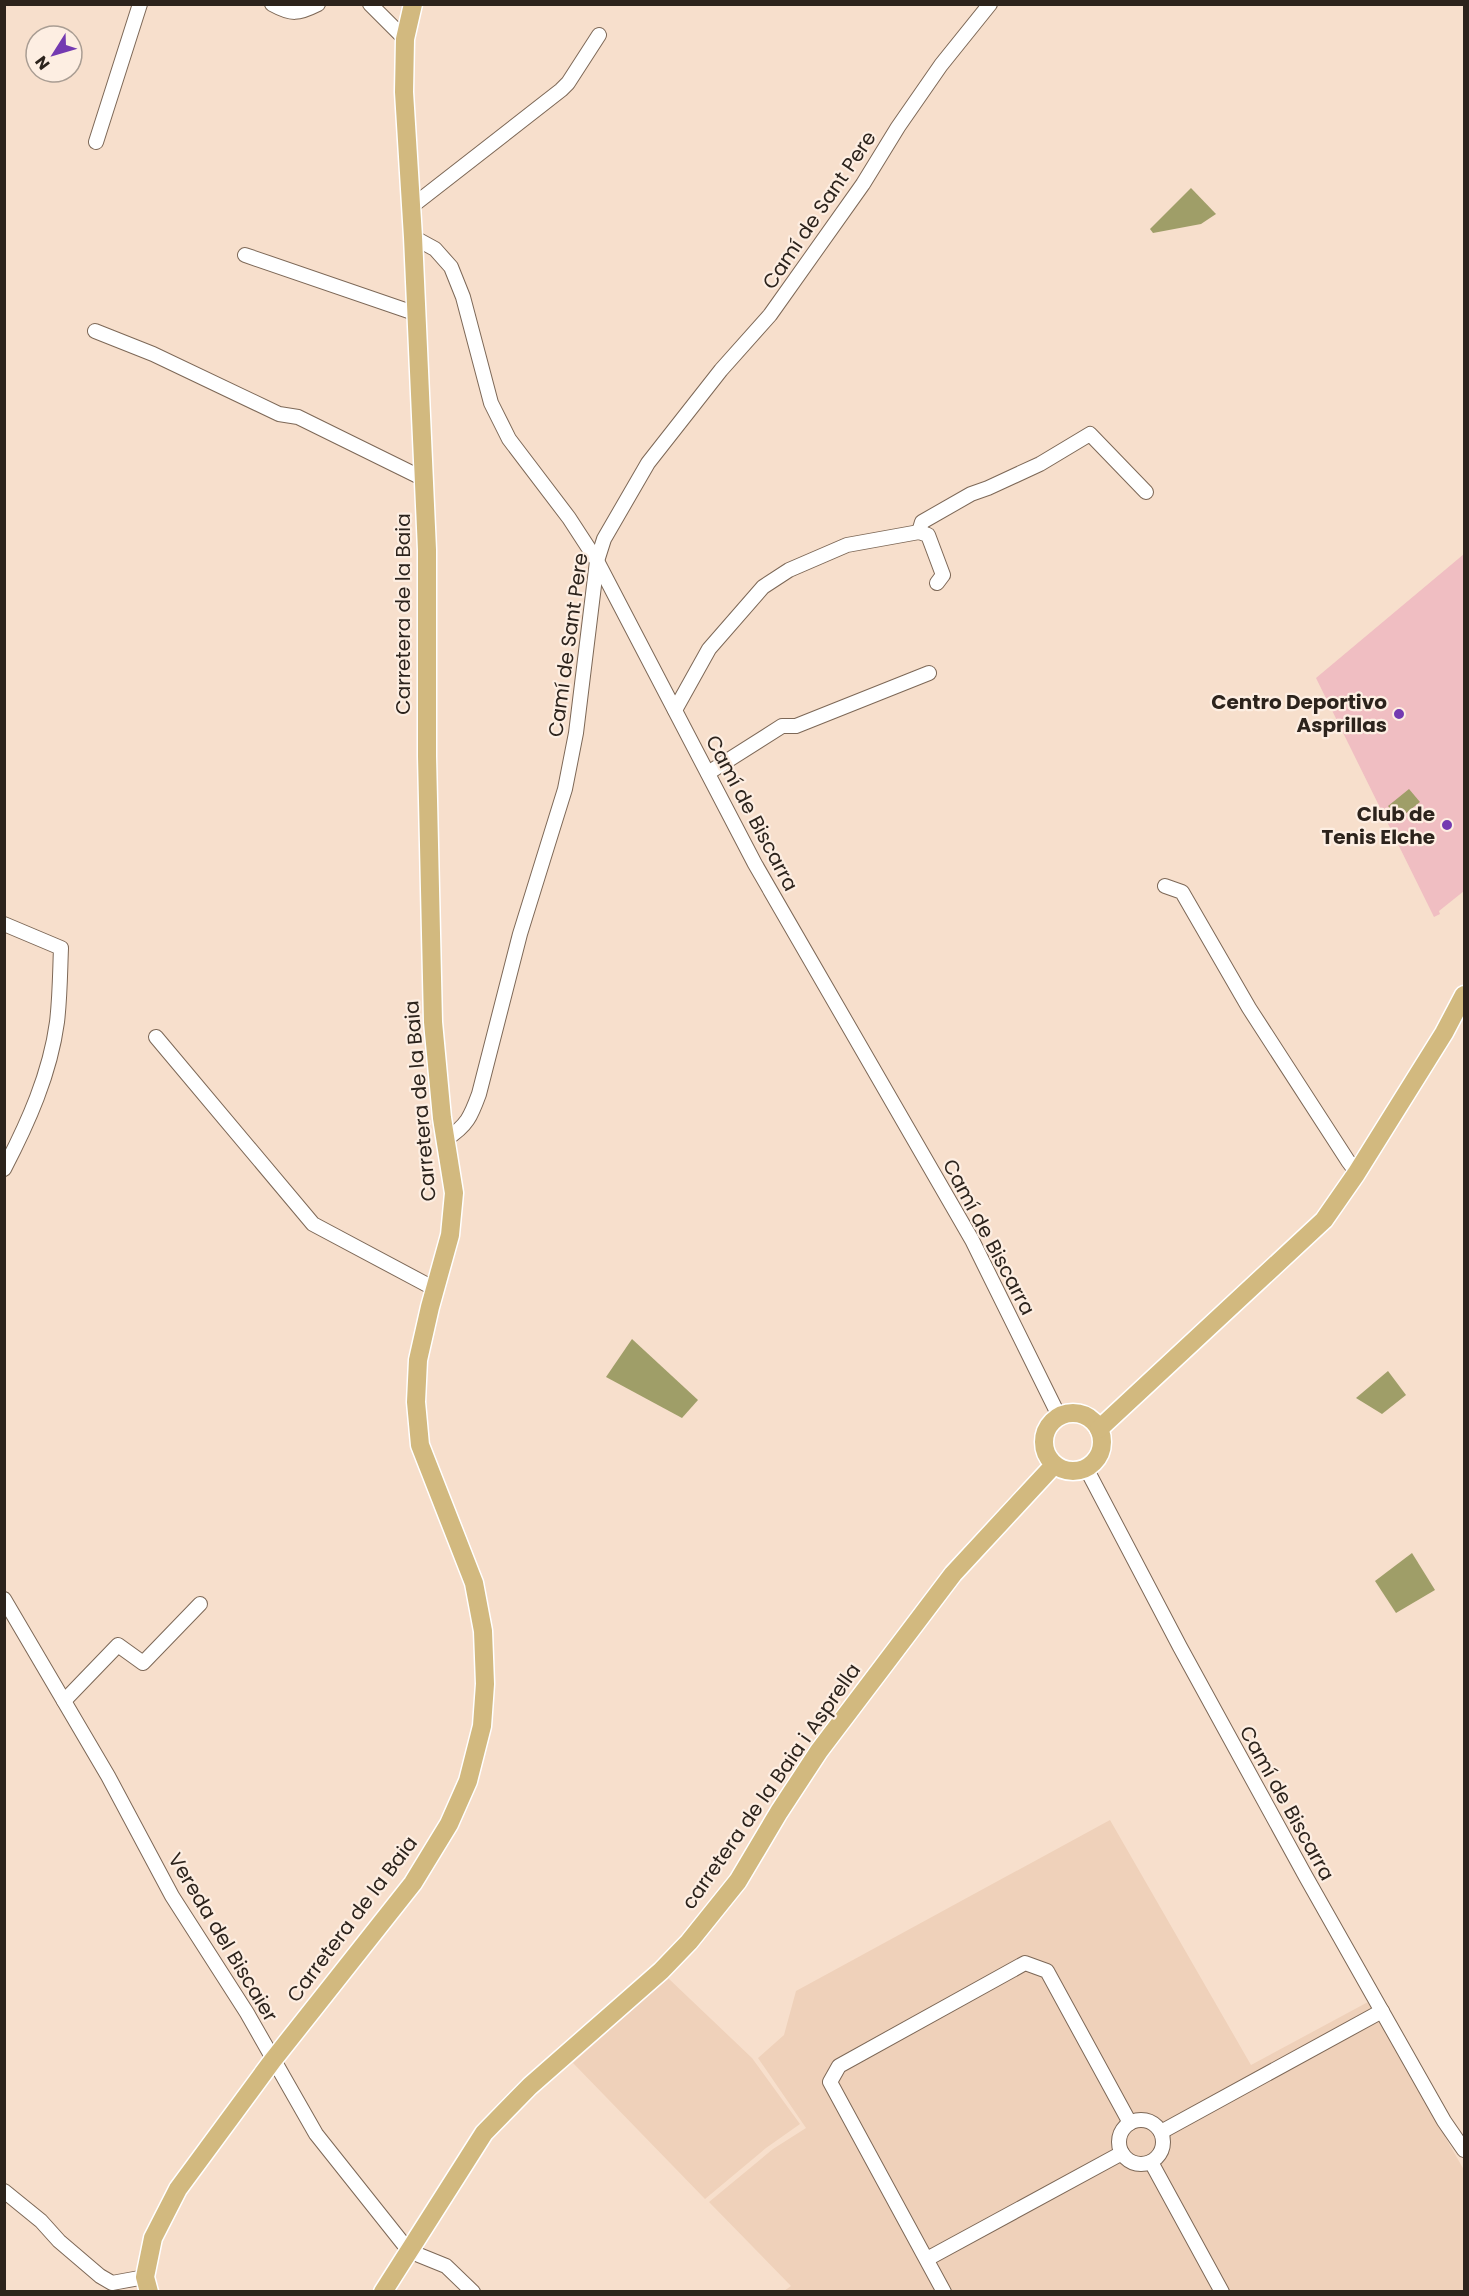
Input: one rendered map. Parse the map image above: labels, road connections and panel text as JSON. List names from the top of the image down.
{
  "streets": {
    "main road": ["Carretera de la Baia", "carretera de la Baia i Asprella"],
    "street": ["Camí de Sant Pere", "Camí de Biscarra", "Vereda del Biscaier"]
  },
  "crossings": [
    ["Camí de Sant Pere", "Carretera de la Baia"],
    ["Camí de Sant Pere", "Camí de Biscarra"],
    ["Carretera de la Baia", "Camí de Biscarra"],
    ["Carretera de la Baia", "Vereda del Biscaier"],
    ["Camí de Biscarra", "carretera de la Baia i Asprella"],
    ["carretera de la Baia i Asprella", "Vereda del Biscaier"]
  ],
  "places": ["Centro Deportivo Asprillas", "Club de Tenis Elche"],
  "north": "bottom left"
}
